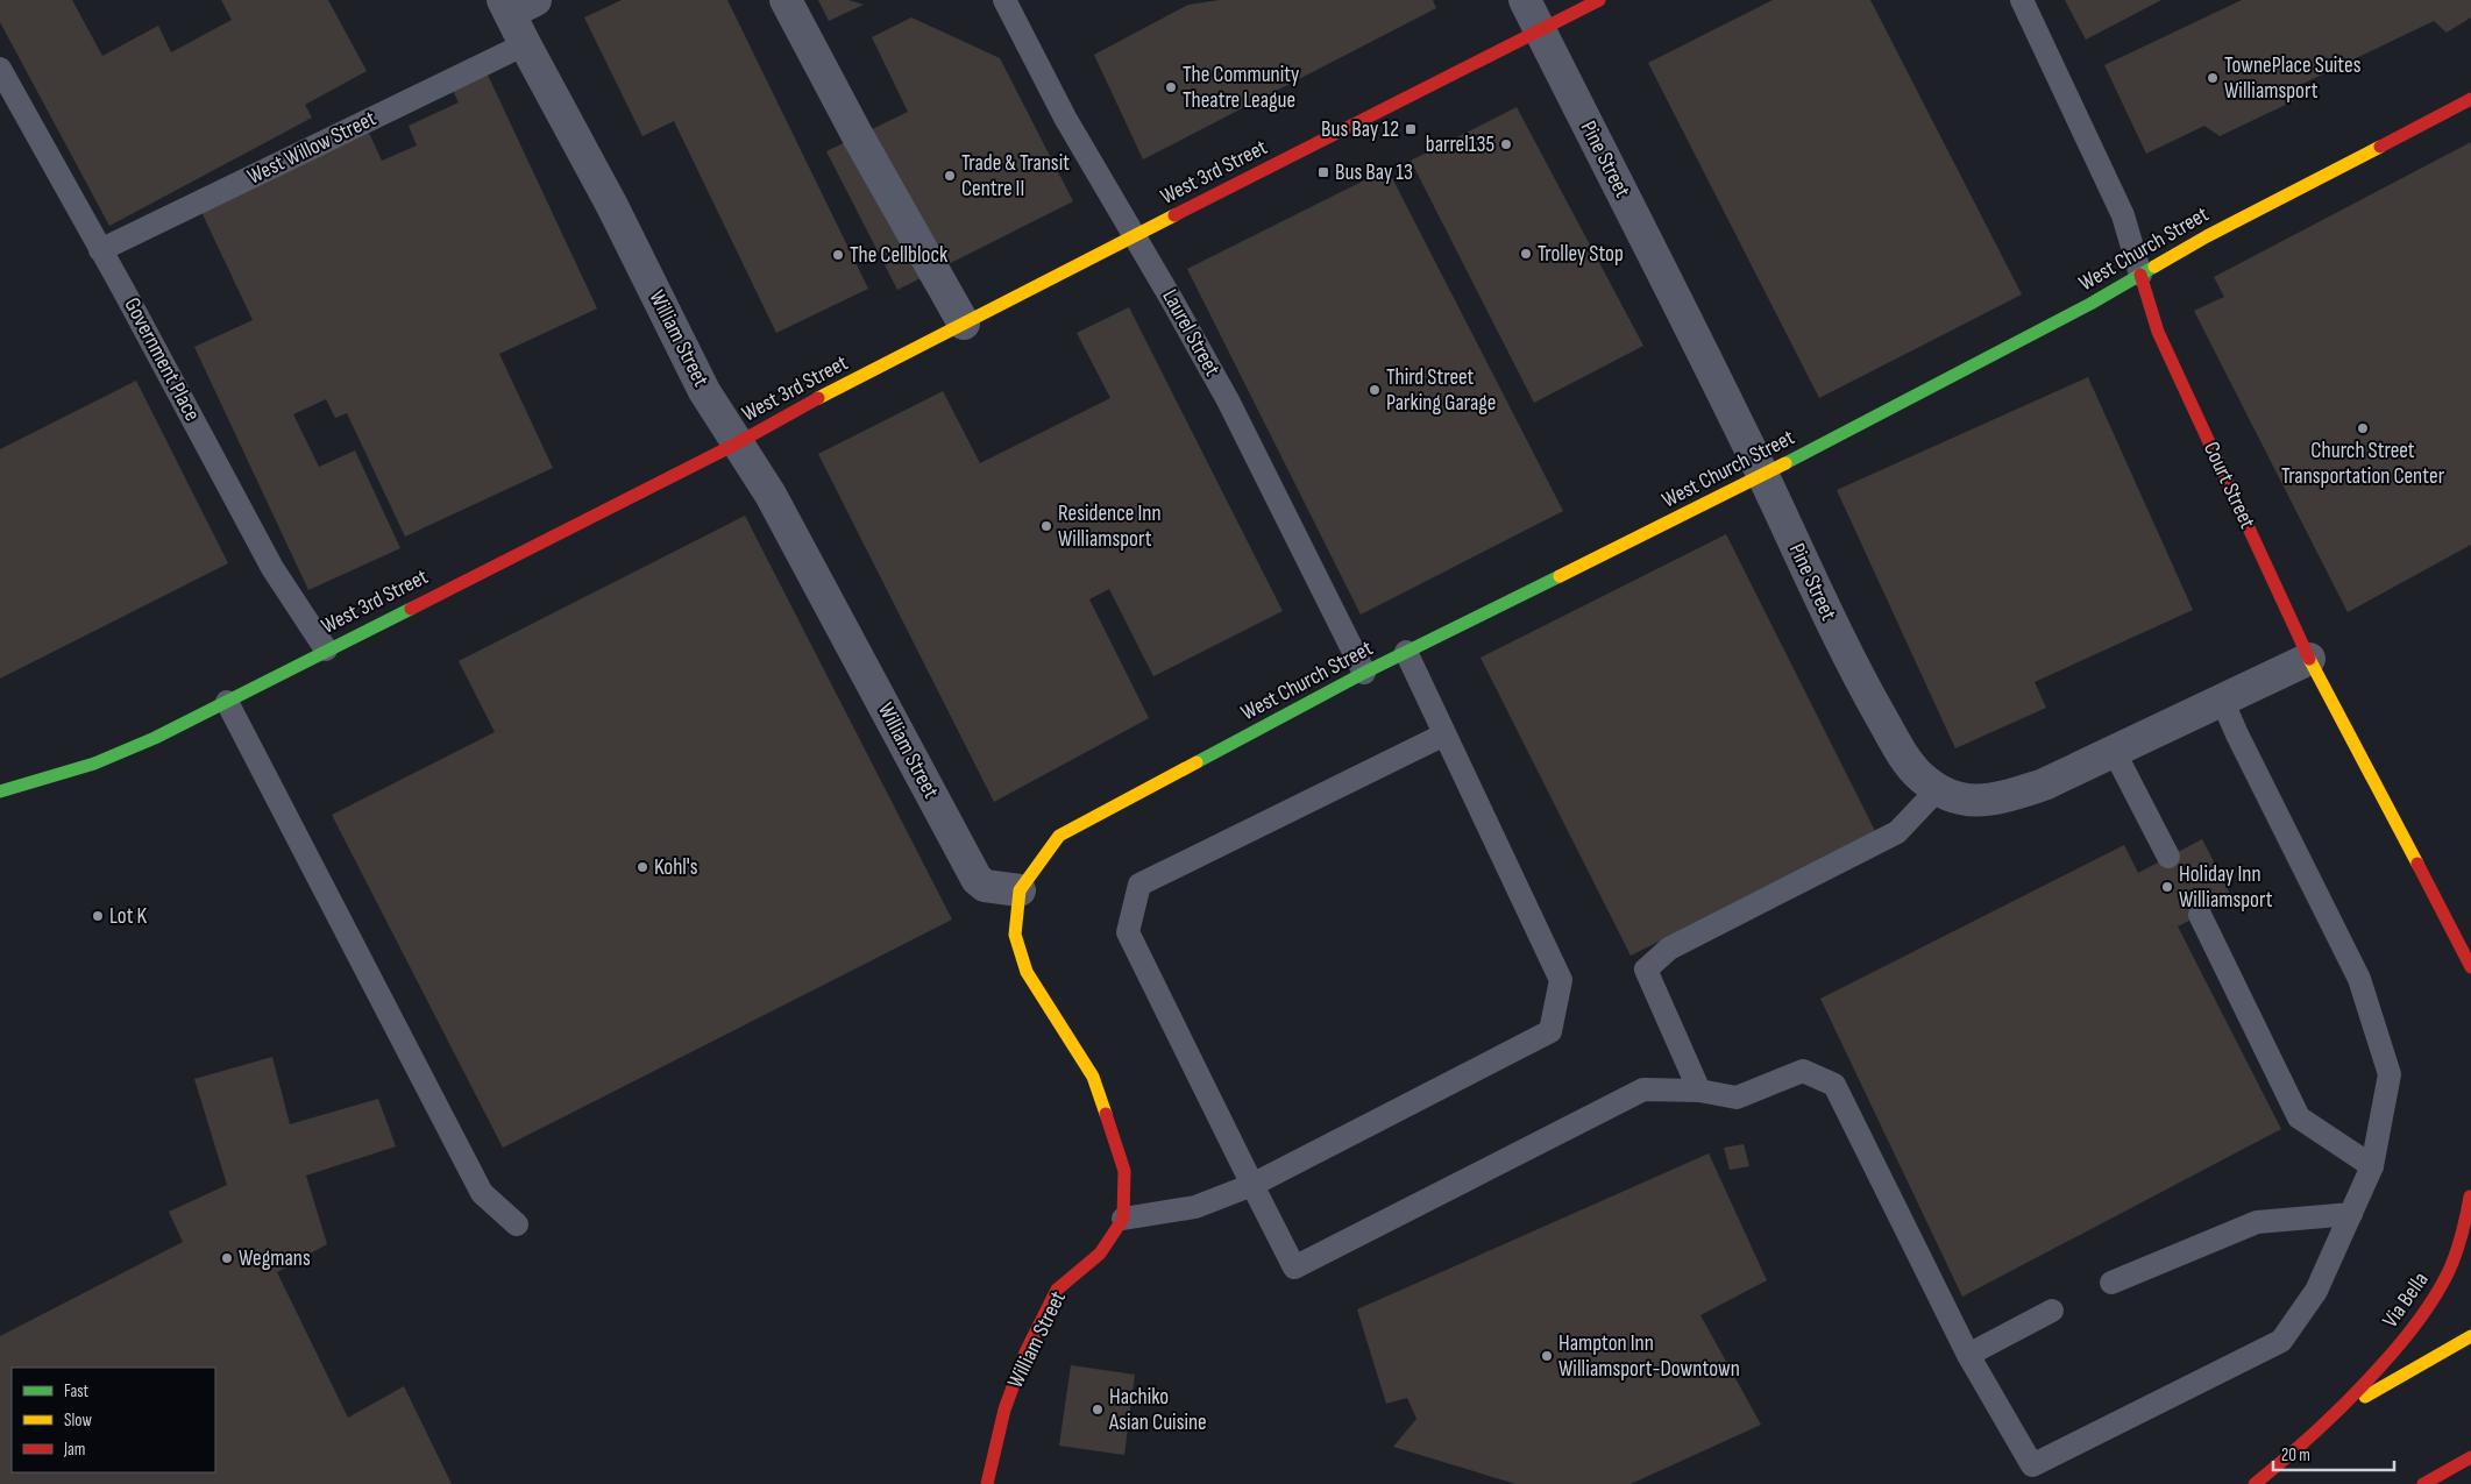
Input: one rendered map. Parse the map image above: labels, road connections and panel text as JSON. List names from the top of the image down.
{
  "streets": {
    "main road": [
      "West 3rd Street",
      "West Church Street",
      "William Street",
      "Court Street",
      "Via Bella"
    ],
    "street": ["Pine Street"],
    "lane": ["West Willow Street", "Laurel Street", "Government Place"]
  },
  "crossings": [
    ["West Willow Street", "William Street"],
    ["West Willow Street", "Government Place"],
    ["Pine Street", "West 3rd Street"],
    ["Pine Street", "West Church Street"],
    ["Pine Street", "Court Street"],
    ["West 3rd Street", "Laurel Street"],
    ["West 3rd Street", "William Street"],
    ["West 3rd Street", "Government Place"],
    ["West Church Street", "Laurel Street"],
    ["West Church Street", "William Street"],
    ["West Church Street", "Court Street"]
  ],
  "places": {
    "other": [
      "TownePlace Suites Williamsport",
      "The Community Theatre League",
      "barrel135",
      "Trade & Transit Centre II",
      "Trolley Stop",
      "The Cellblock",
      "Third Street Parking Garage",
      "Church Street Transportation Center",
      "Residence Inn Williamsport",
      "Kohl's",
      "Holiday Inn Williamsport",
      "Lot K",
      "Wegmans",
      "Hampton Inn Williamsport-Downtown",
      "Hachiko Asian Cuisine"
    ],
    "transit": ["Bus Bay 12", "Bus Bay 13"]
  },
  "legend": ["Fast", "Slow", "Jam"],
  "scale_bar": "20 m"
}
